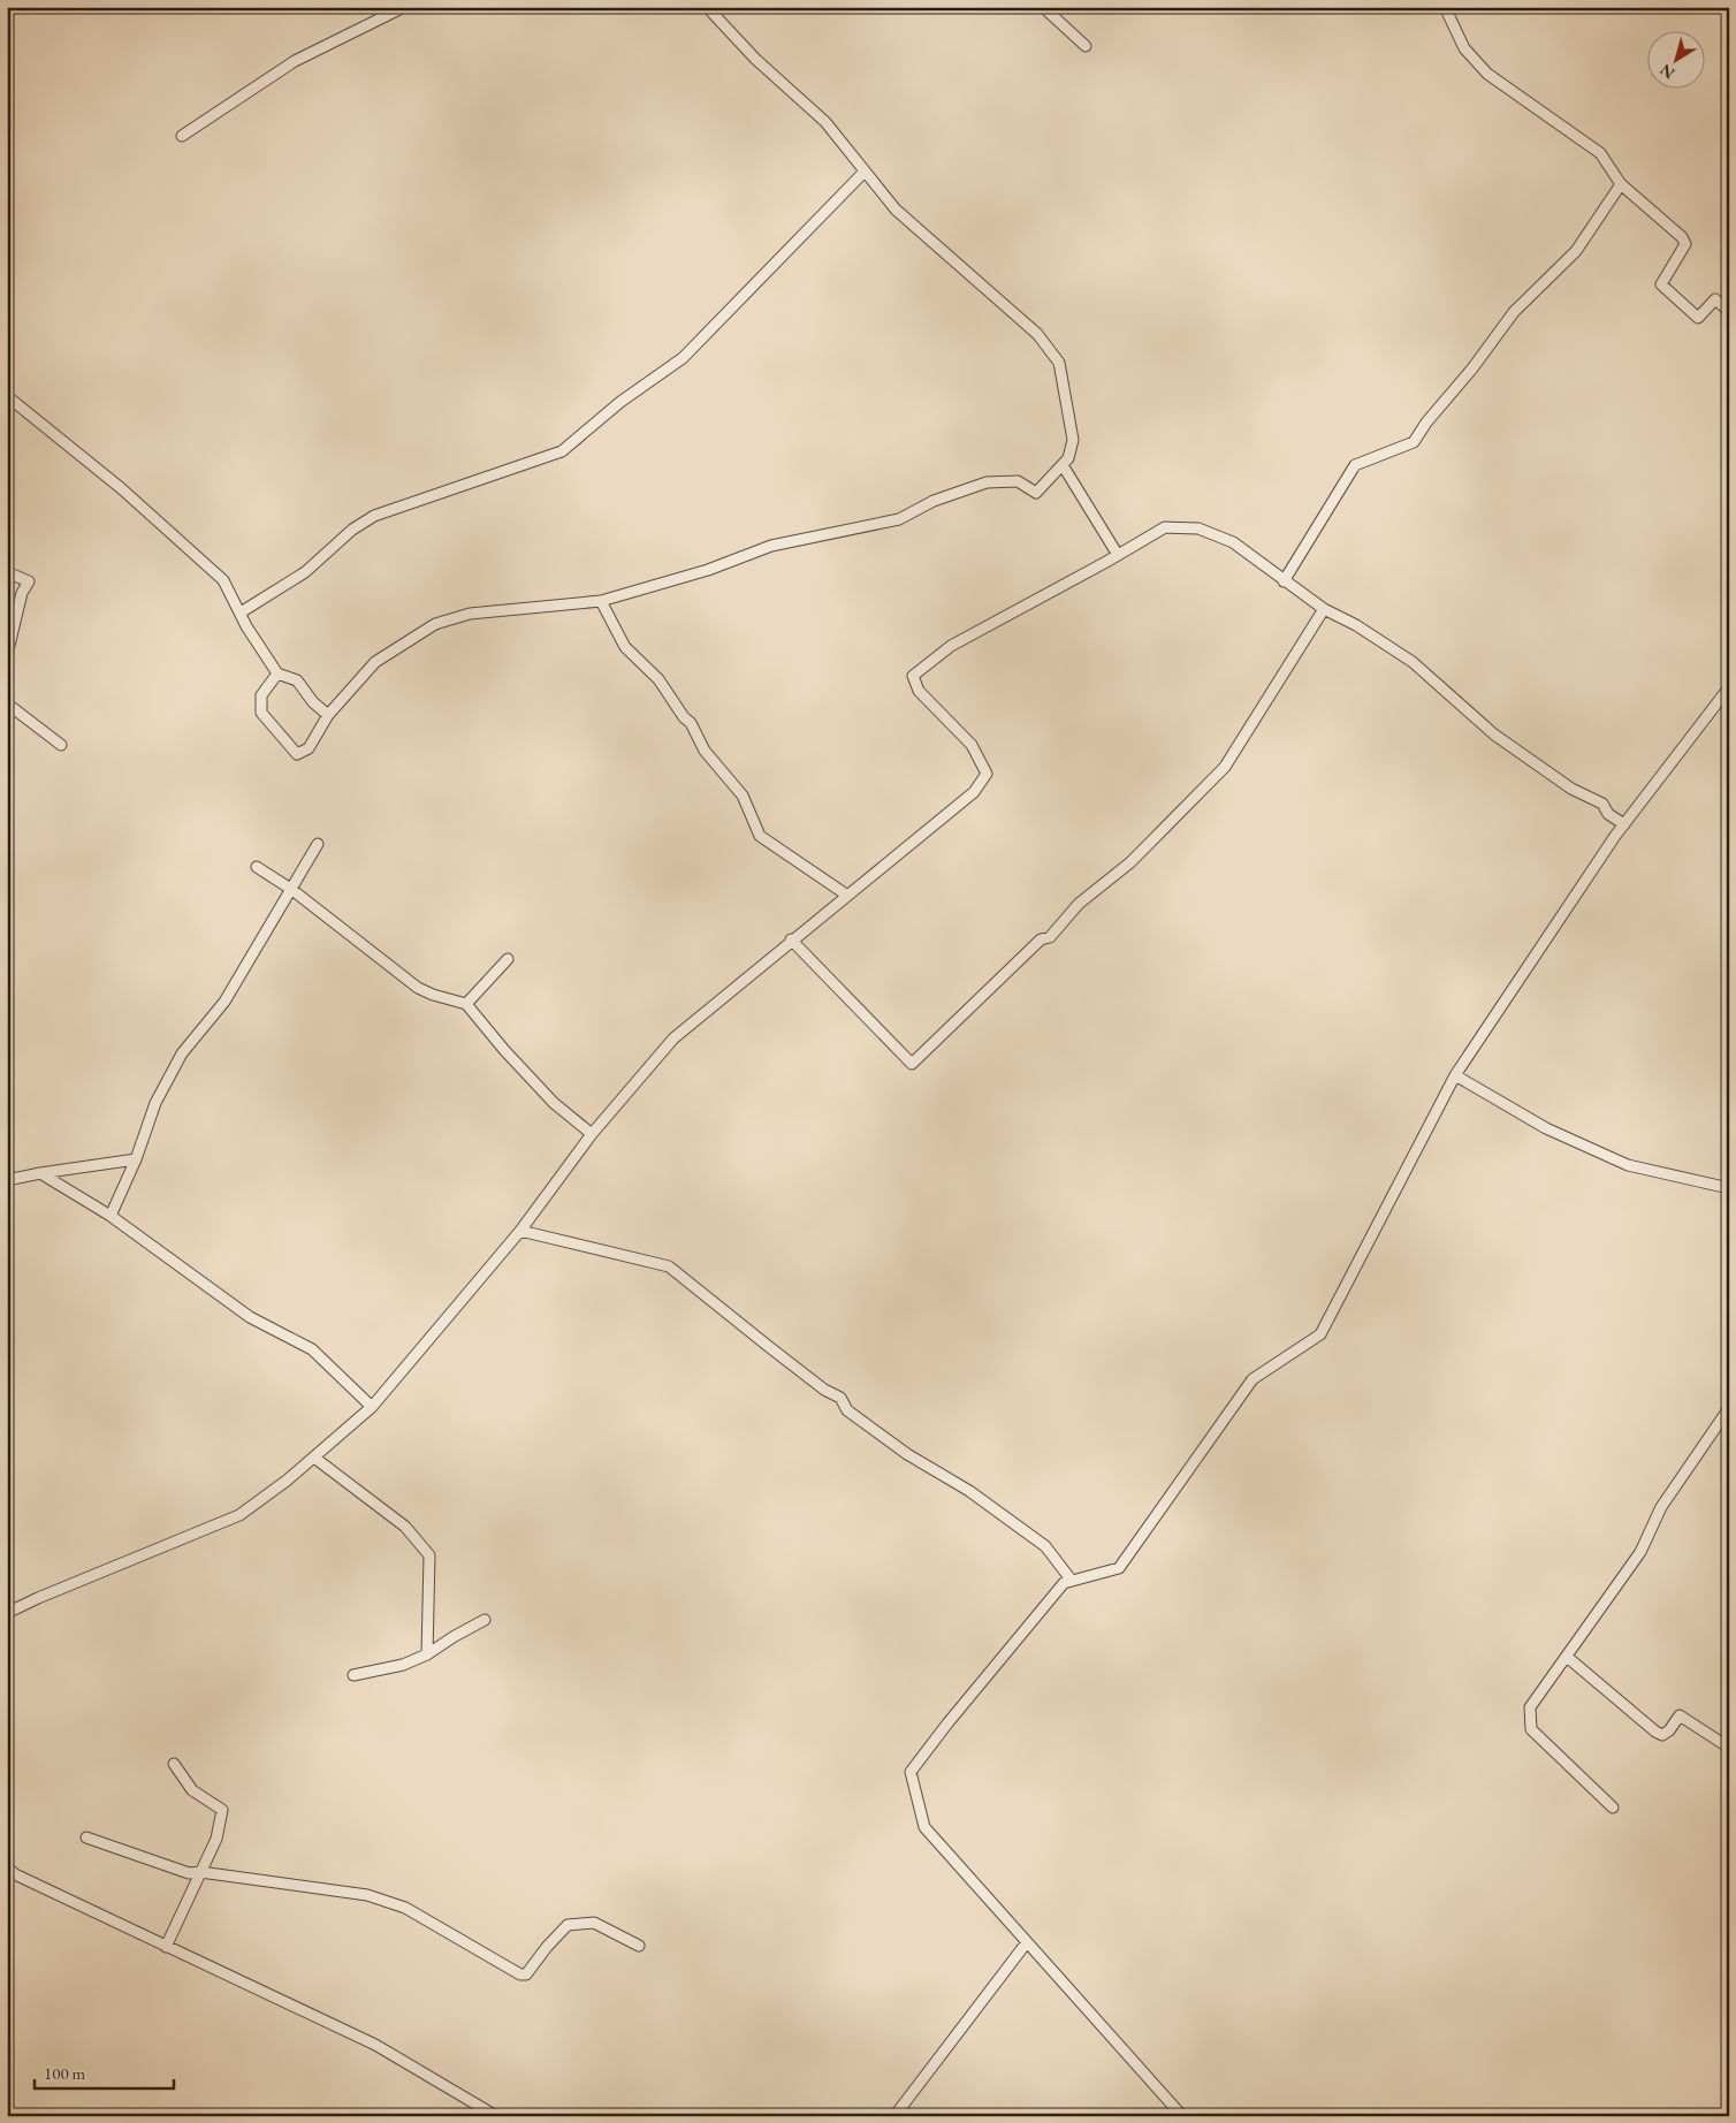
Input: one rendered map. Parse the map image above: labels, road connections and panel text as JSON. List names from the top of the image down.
{
  "scale_bar": "100 m",
  "north": "bottom left"
}
